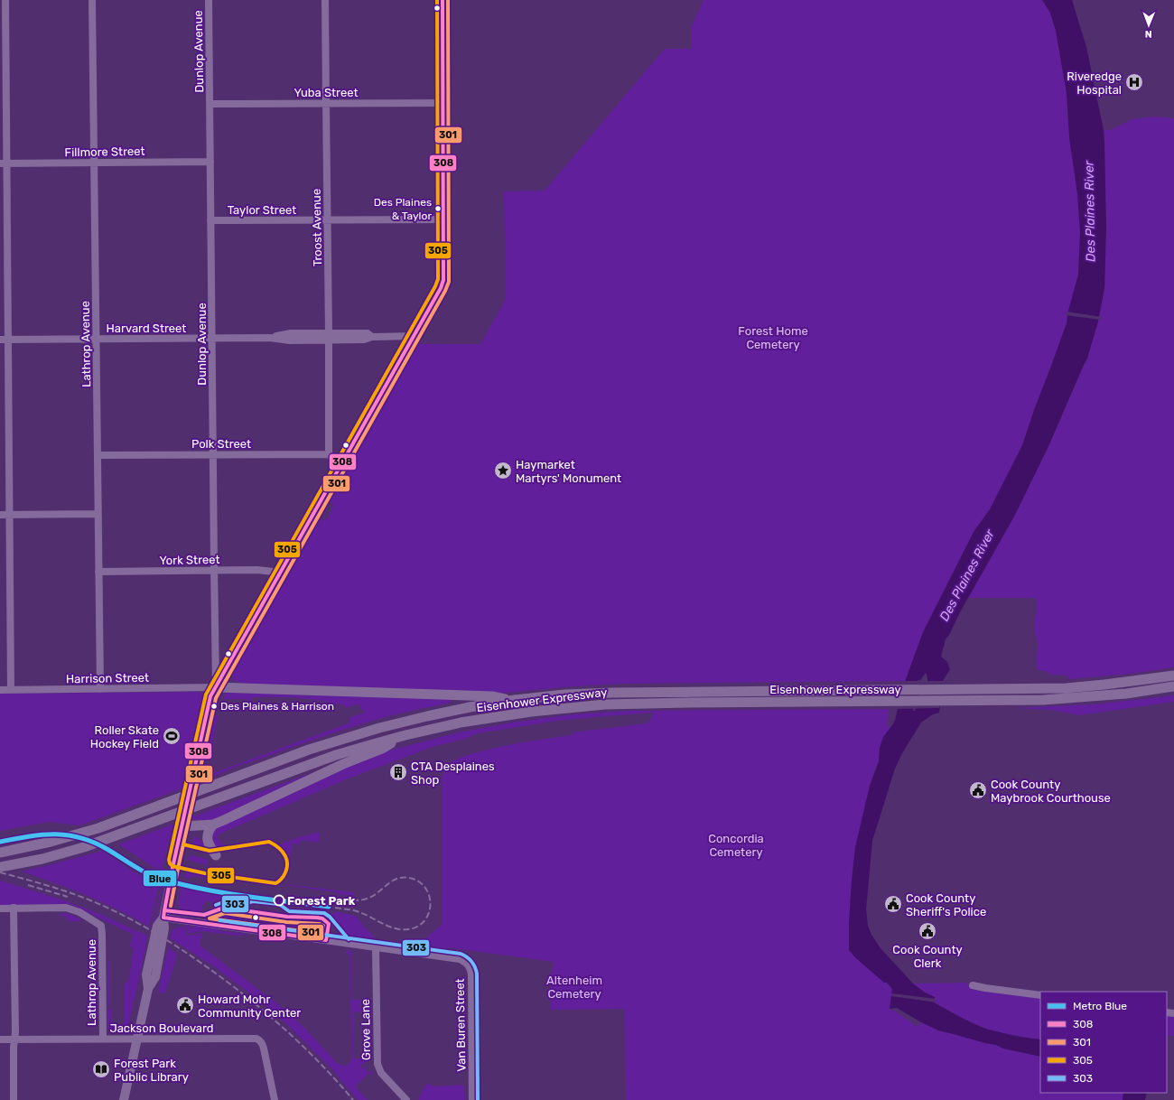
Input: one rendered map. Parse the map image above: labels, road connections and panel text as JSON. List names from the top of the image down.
{
  "streets": {
    "highway": ["Eisenhower Expressway"],
    "street": [
      "Dunlop Avenue",
      "Yuba Street",
      "Fillmore Street",
      "Taylor Street",
      "Troost Avenue",
      "Harvard Street",
      "Lathrop Avenue",
      "Polk Street",
      "York Street",
      "Harrison Street",
      "Van Buren Street",
      "Jackson Boulevard",
      "Grove Lane"
    ]
  },
  "crossings": [
    ["Dunlop Avenue", "Yuba Street"],
    ["Dunlop Avenue", "Fillmore Street"],
    ["Dunlop Avenue", "Taylor Street"],
    ["Dunlop Avenue", "Harvard Street"],
    ["Dunlop Avenue", "Polk Street"],
    ["Dunlop Avenue", "York Street"],
    ["Dunlop Avenue", "Harrison Street"],
    ["Yuba Street", "Troost Avenue"],
    ["Fillmore Street", "Lathrop Avenue"],
    ["Taylor Street", "Troost Avenue"],
    ["Troost Avenue", "Harvard Street"],
    ["Troost Avenue", "Polk Street"],
    ["Harvard Street", "Lathrop Avenue"],
    ["Lathrop Avenue", "Polk Street"],
    ["Lathrop Avenue", "York Street"],
    ["Lathrop Avenue", "Harrison Street"],
    ["Lathrop Avenue", "Jackson Boulevard"],
    ["Van Buren Street", "Grove Lane"]
  ],
  "water": ["Des Plaines River"],
  "parks": ["Forest Home Cemetery", "Concordia Cemetery", "Altenheim Cemetery"],
  "places": {
    "hospital": ["Riveredge Hospital"],
    "other": ["Des Plaines & Taylor", "Des Plaines & Harrison", "Forest Park"],
    "place": ["Haymarket Martyrs' Monument"],
    "sports": ["Roller Skate Hockey Field"],
    "building": ["CTA Desplaines Shop"],
    "public building": [
      "Cook County Maybrook Courthouse",
      "Cook County Sheriff's Police",
      "Cook County Clerk",
      "Howard Mohr Community Center"
    ],
    "library": ["Forest Park Public Library"]
  },
  "lines": [
    "transit line 308",
    "transit line 301",
    "transit line 305",
    "metro line Blue",
    "transit line 303"
  ],
  "legend": [
    "Metro Blue",
    "308",
    "301",
    "305",
    "303"
  ],
  "north": "bottom"
}
